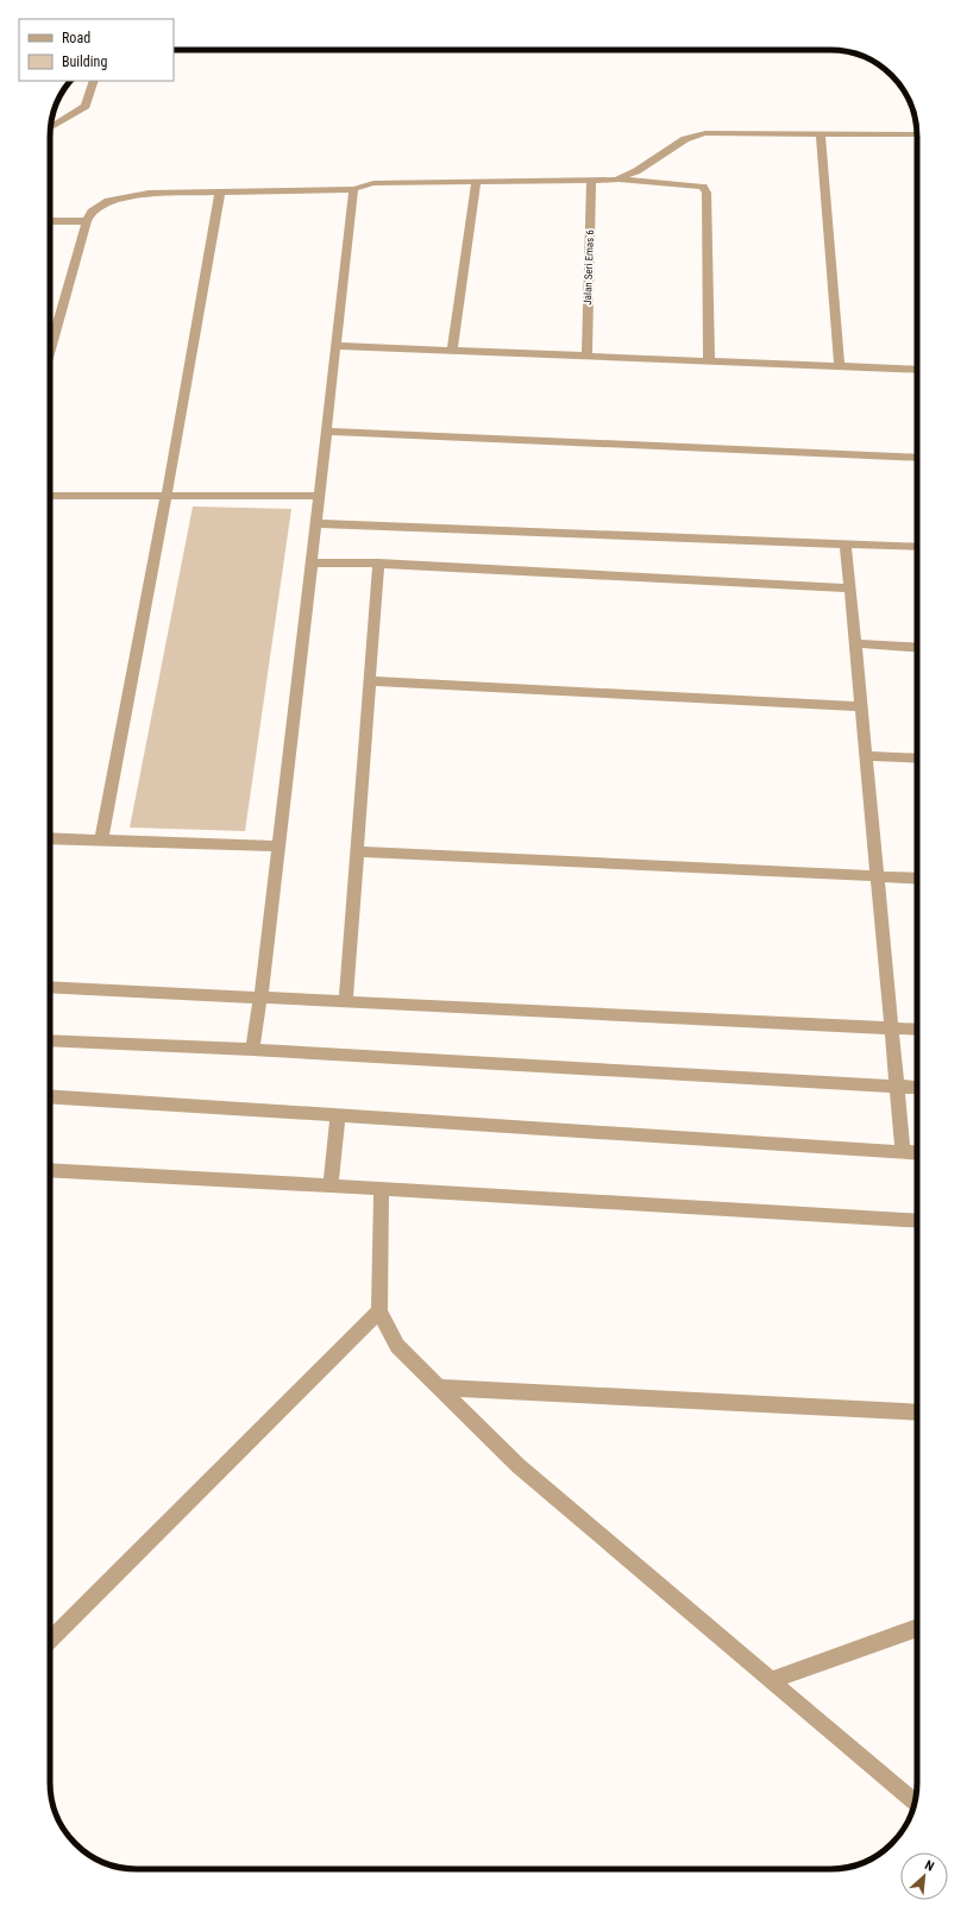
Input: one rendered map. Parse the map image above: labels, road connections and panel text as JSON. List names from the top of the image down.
{
  "streets": {
    "street": ["Jalan Seri Emas 6"]
  },
  "legend": ["Road", "Building"],
  "north": "top right"
}
